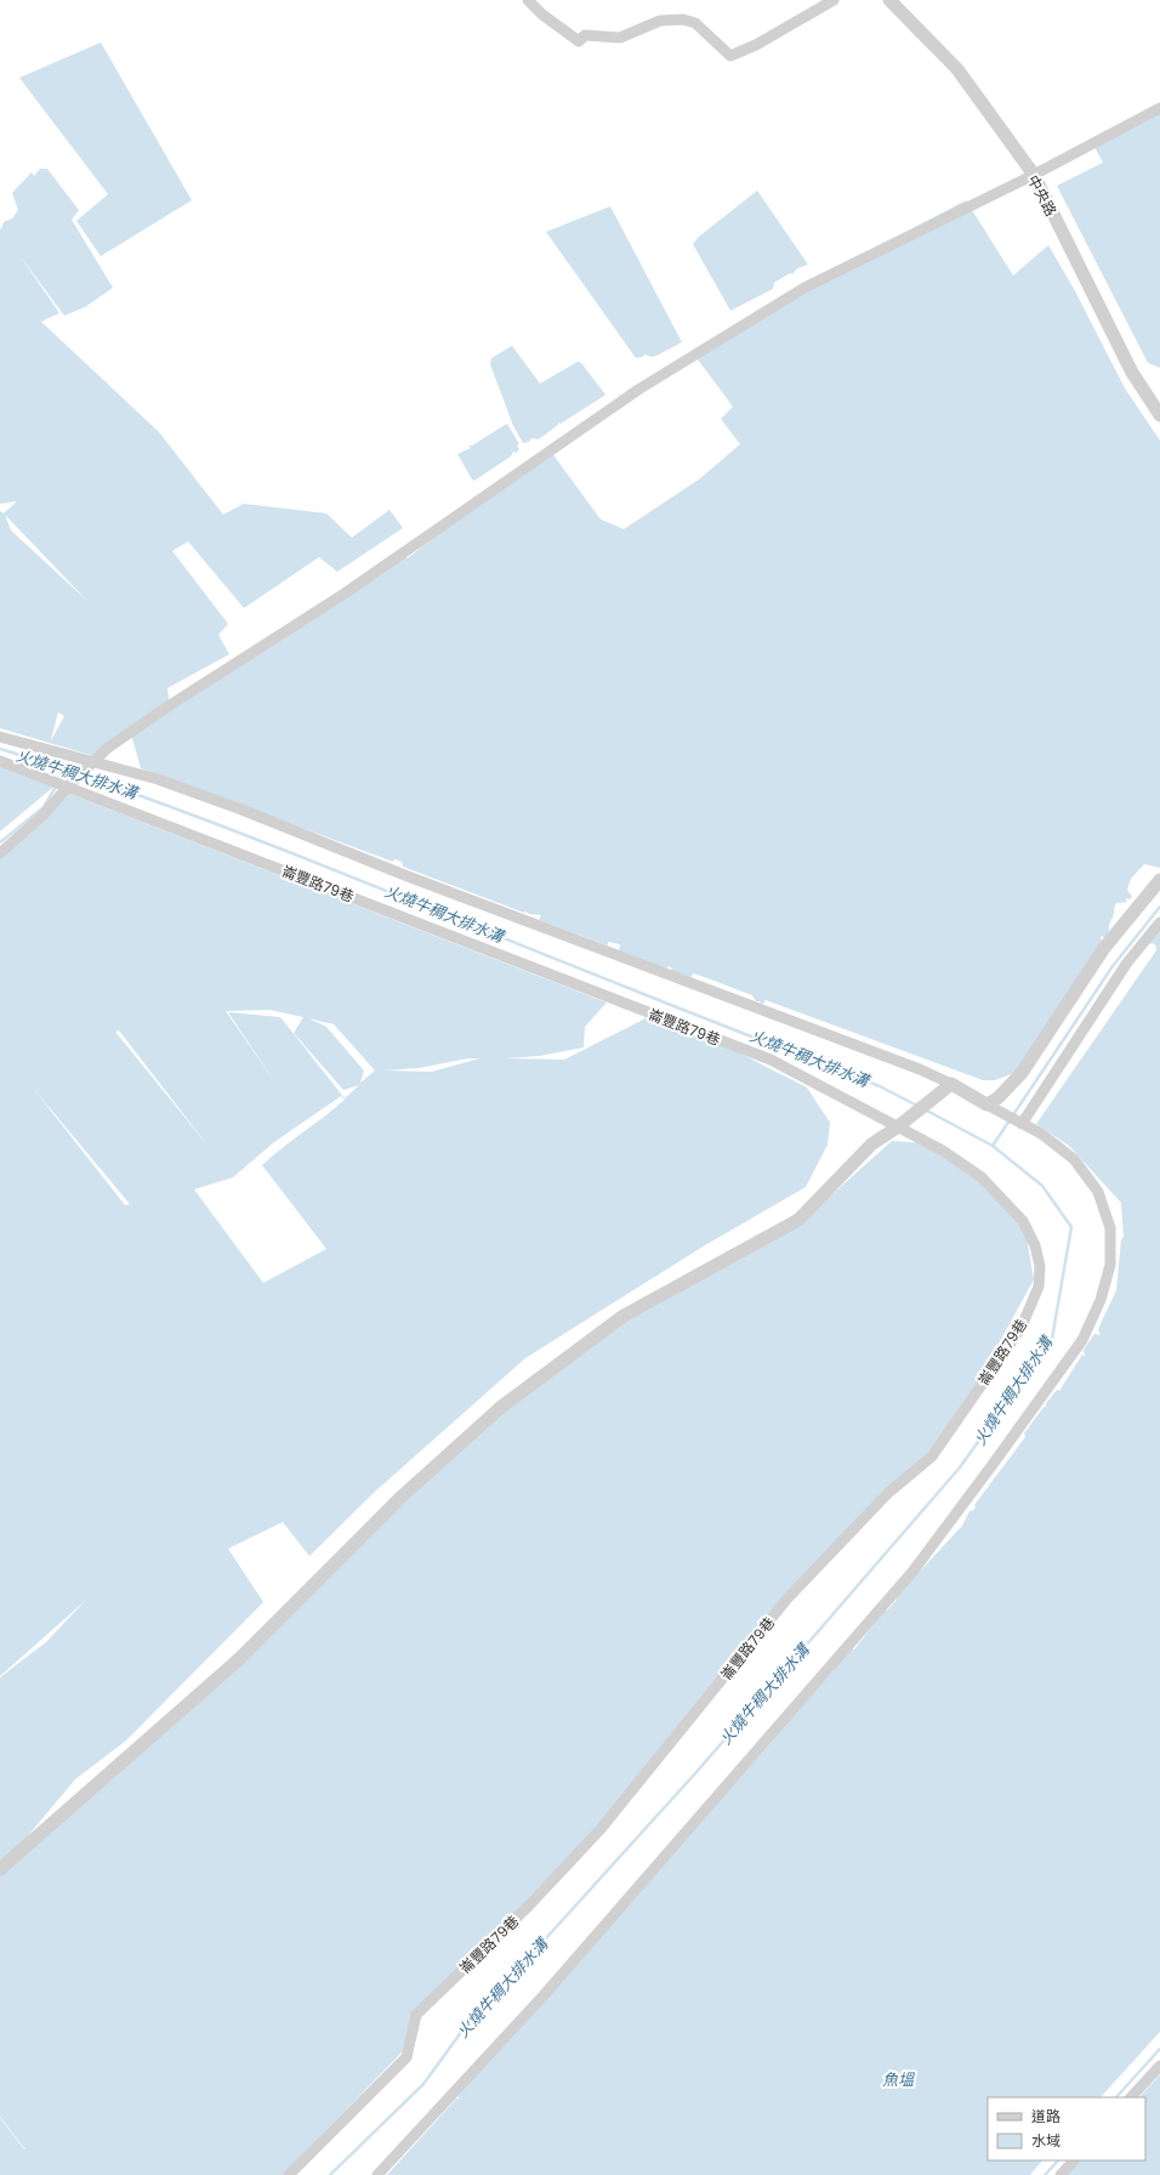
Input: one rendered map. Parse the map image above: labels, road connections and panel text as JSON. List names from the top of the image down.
{
  "streets": {
    "street": ["中央路", "崙豐路79巷"]
  },
  "water": ["火燒牛稠大排水溝", "魚塭"],
  "legend": ["道路", "水域"]
}
